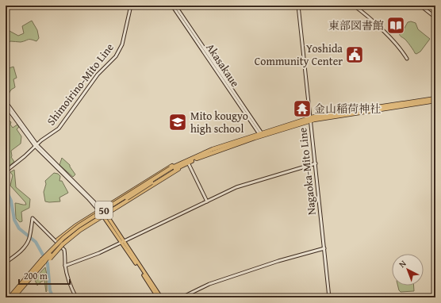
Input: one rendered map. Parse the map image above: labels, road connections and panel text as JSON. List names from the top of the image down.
{
  "streets": {
    "highway": ["50"],
    "street": ["Akasakaue", "Shimoirino-Mito Line", "Nagaoka-Mito Line"]
  },
  "crossings": [
    ["Akasakaue", "50"],
    ["Nagaoka-Mito Line", "50"]
  ],
  "places": {
    "library": ["東部図書館"],
    "public building": ["Yoshida Community Center"],
    "temple": ["金山稲荷神社"],
    "school or university": ["Mito kougyo high school"]
  },
  "scale_bar": "200 m",
  "north": "top left"
}
